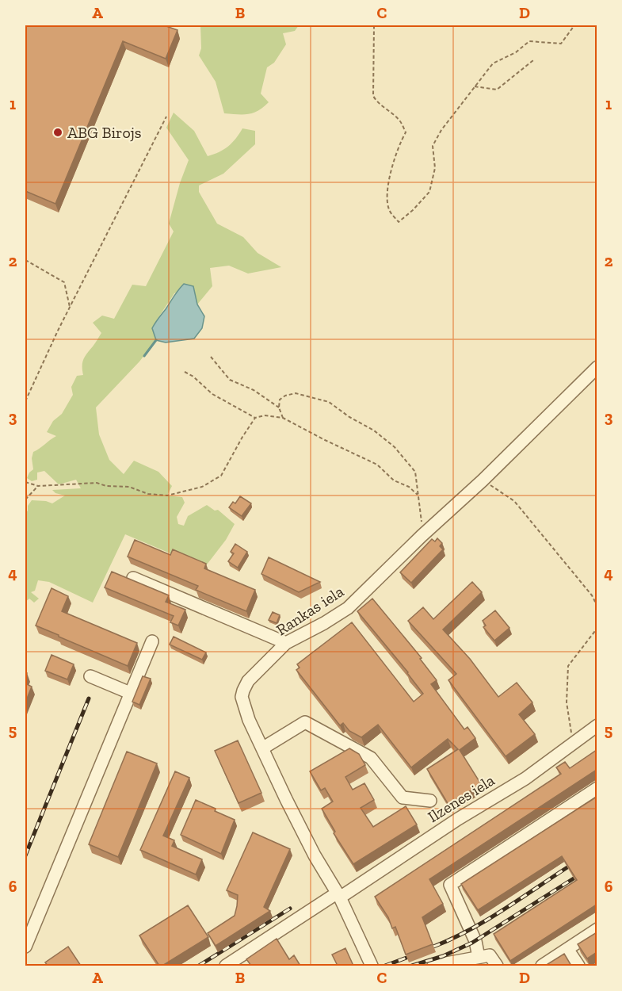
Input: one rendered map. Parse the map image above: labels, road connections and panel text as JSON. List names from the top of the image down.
{
  "streets": {
    "street": ["Rankas iela", "Ilzenes iela"]
  },
  "crossings": [
    ["Rankas iela", "Ilzenes iela"]
  ],
  "places": ["ABG Birojs"],
  "grid": {
    "columns": [
      "A",
      "B",
      "C",
      "D"
    ],
    "rows": [
      "1",
      "2",
      "3",
      "4",
      "5",
      "6"
    ]
  }
}
